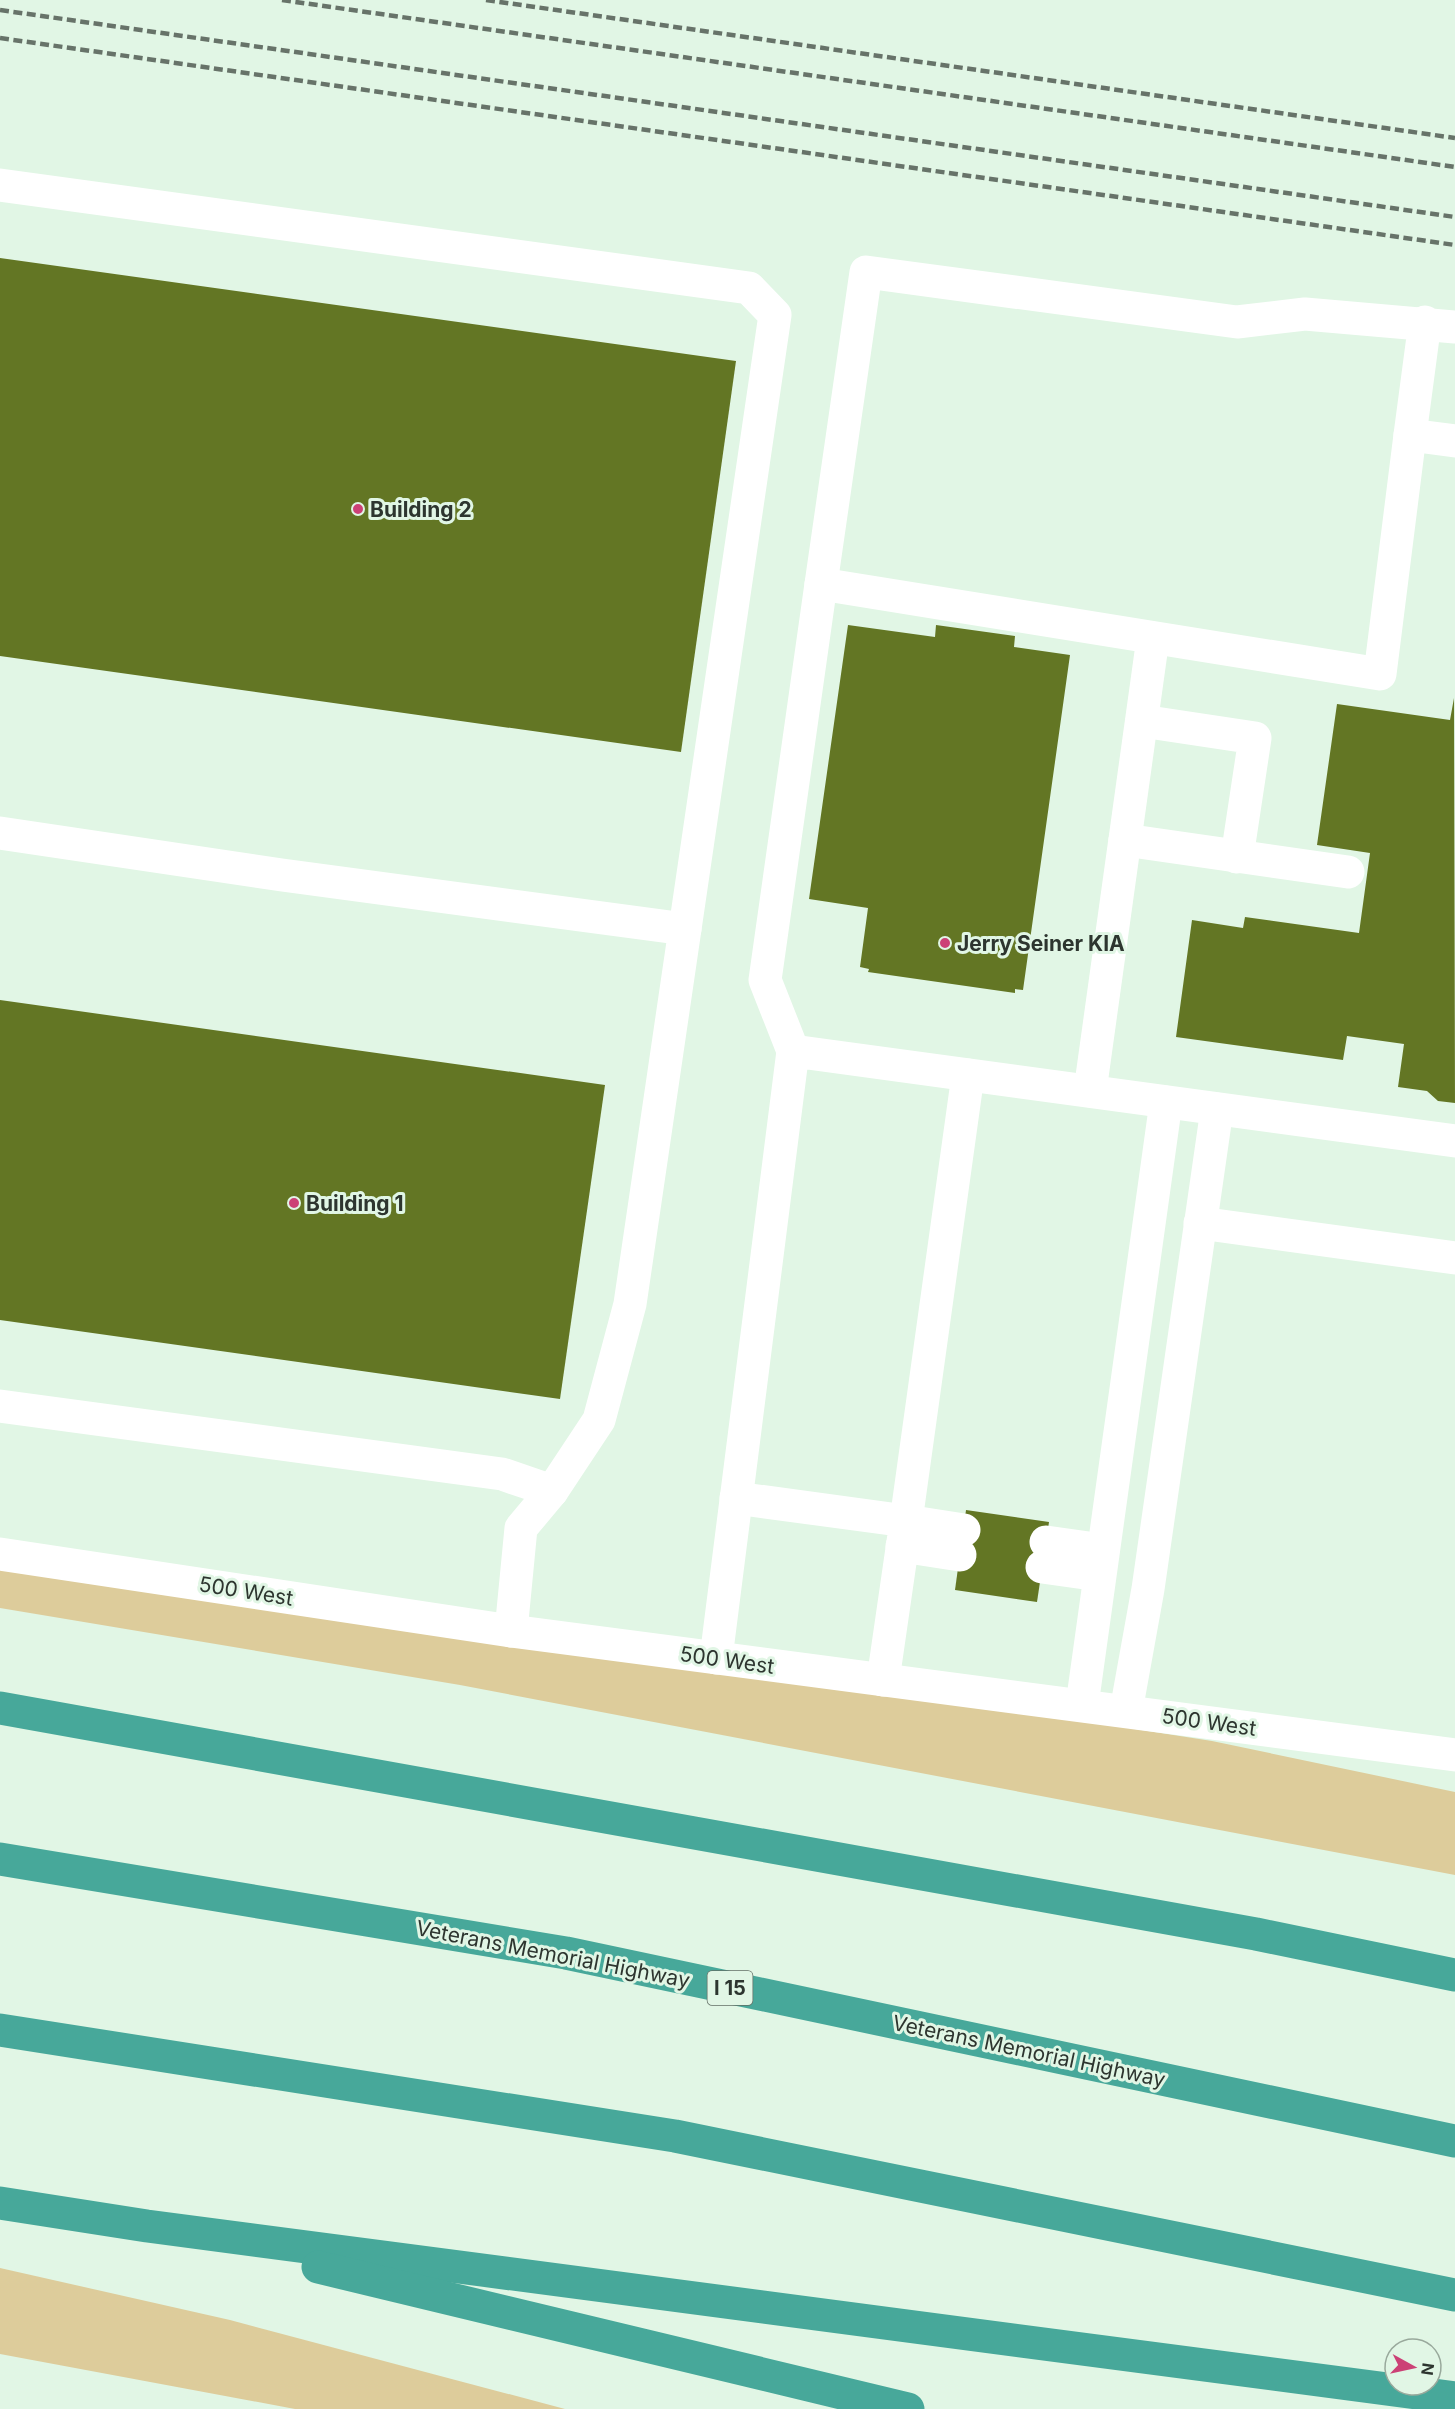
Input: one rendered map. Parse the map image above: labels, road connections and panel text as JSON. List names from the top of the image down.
{
  "streets": {
    "highway": ["Veterans Memorial Highway", "I 15"],
    "street": ["500 West"]
  },
  "places": ["Building 2", "Jerry Seiner KIA", "Building 1"],
  "north": "right"
}
